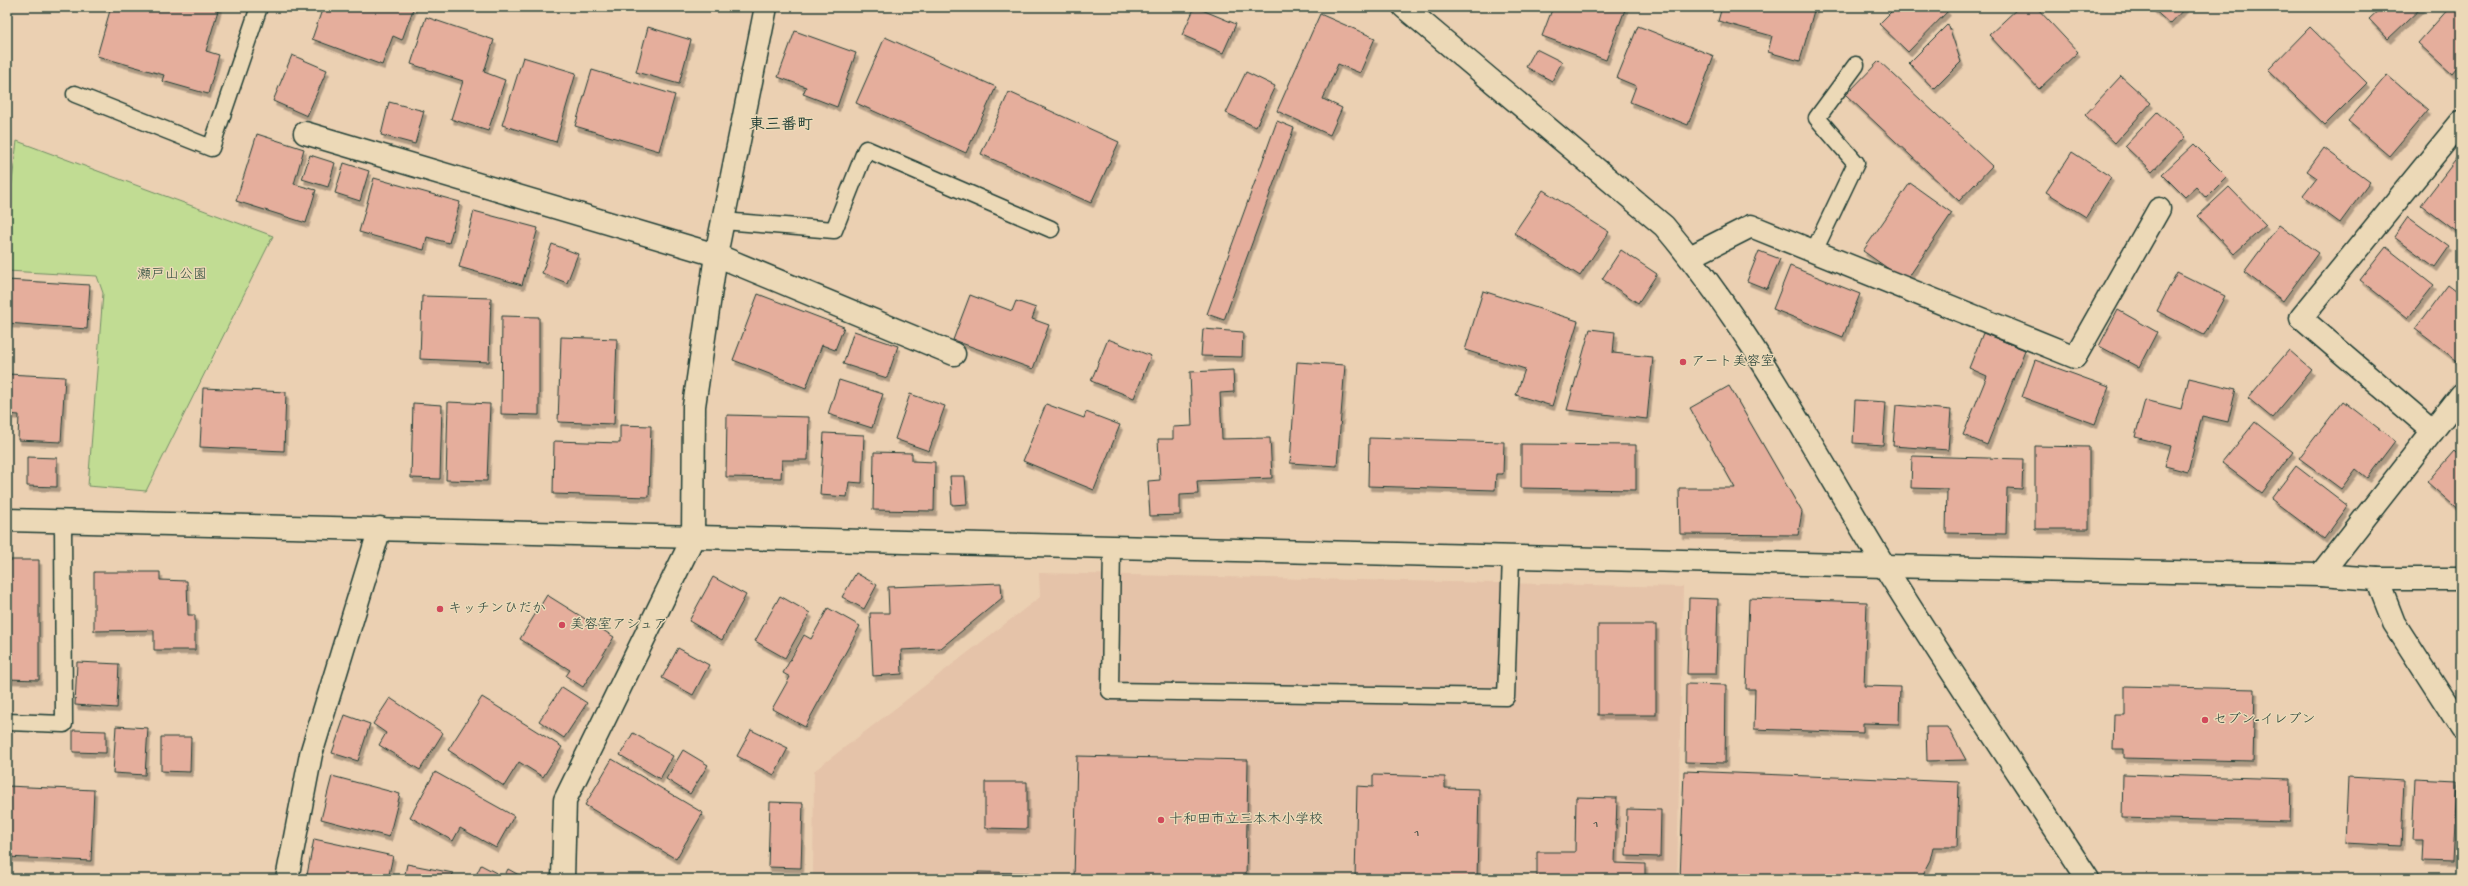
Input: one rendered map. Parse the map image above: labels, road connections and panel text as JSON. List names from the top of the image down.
{
  "districts": ["東三番町"],
  "parks": ["瀬戸山公園"],
  "places": [
    "アート美容室",
    "キッチンひだか",
    "美容室アシュア",
    "セブン-イレブン",
    "十和田市立三本木小学校"
  ],
  "house_numbers": ["1", "1"]
}
